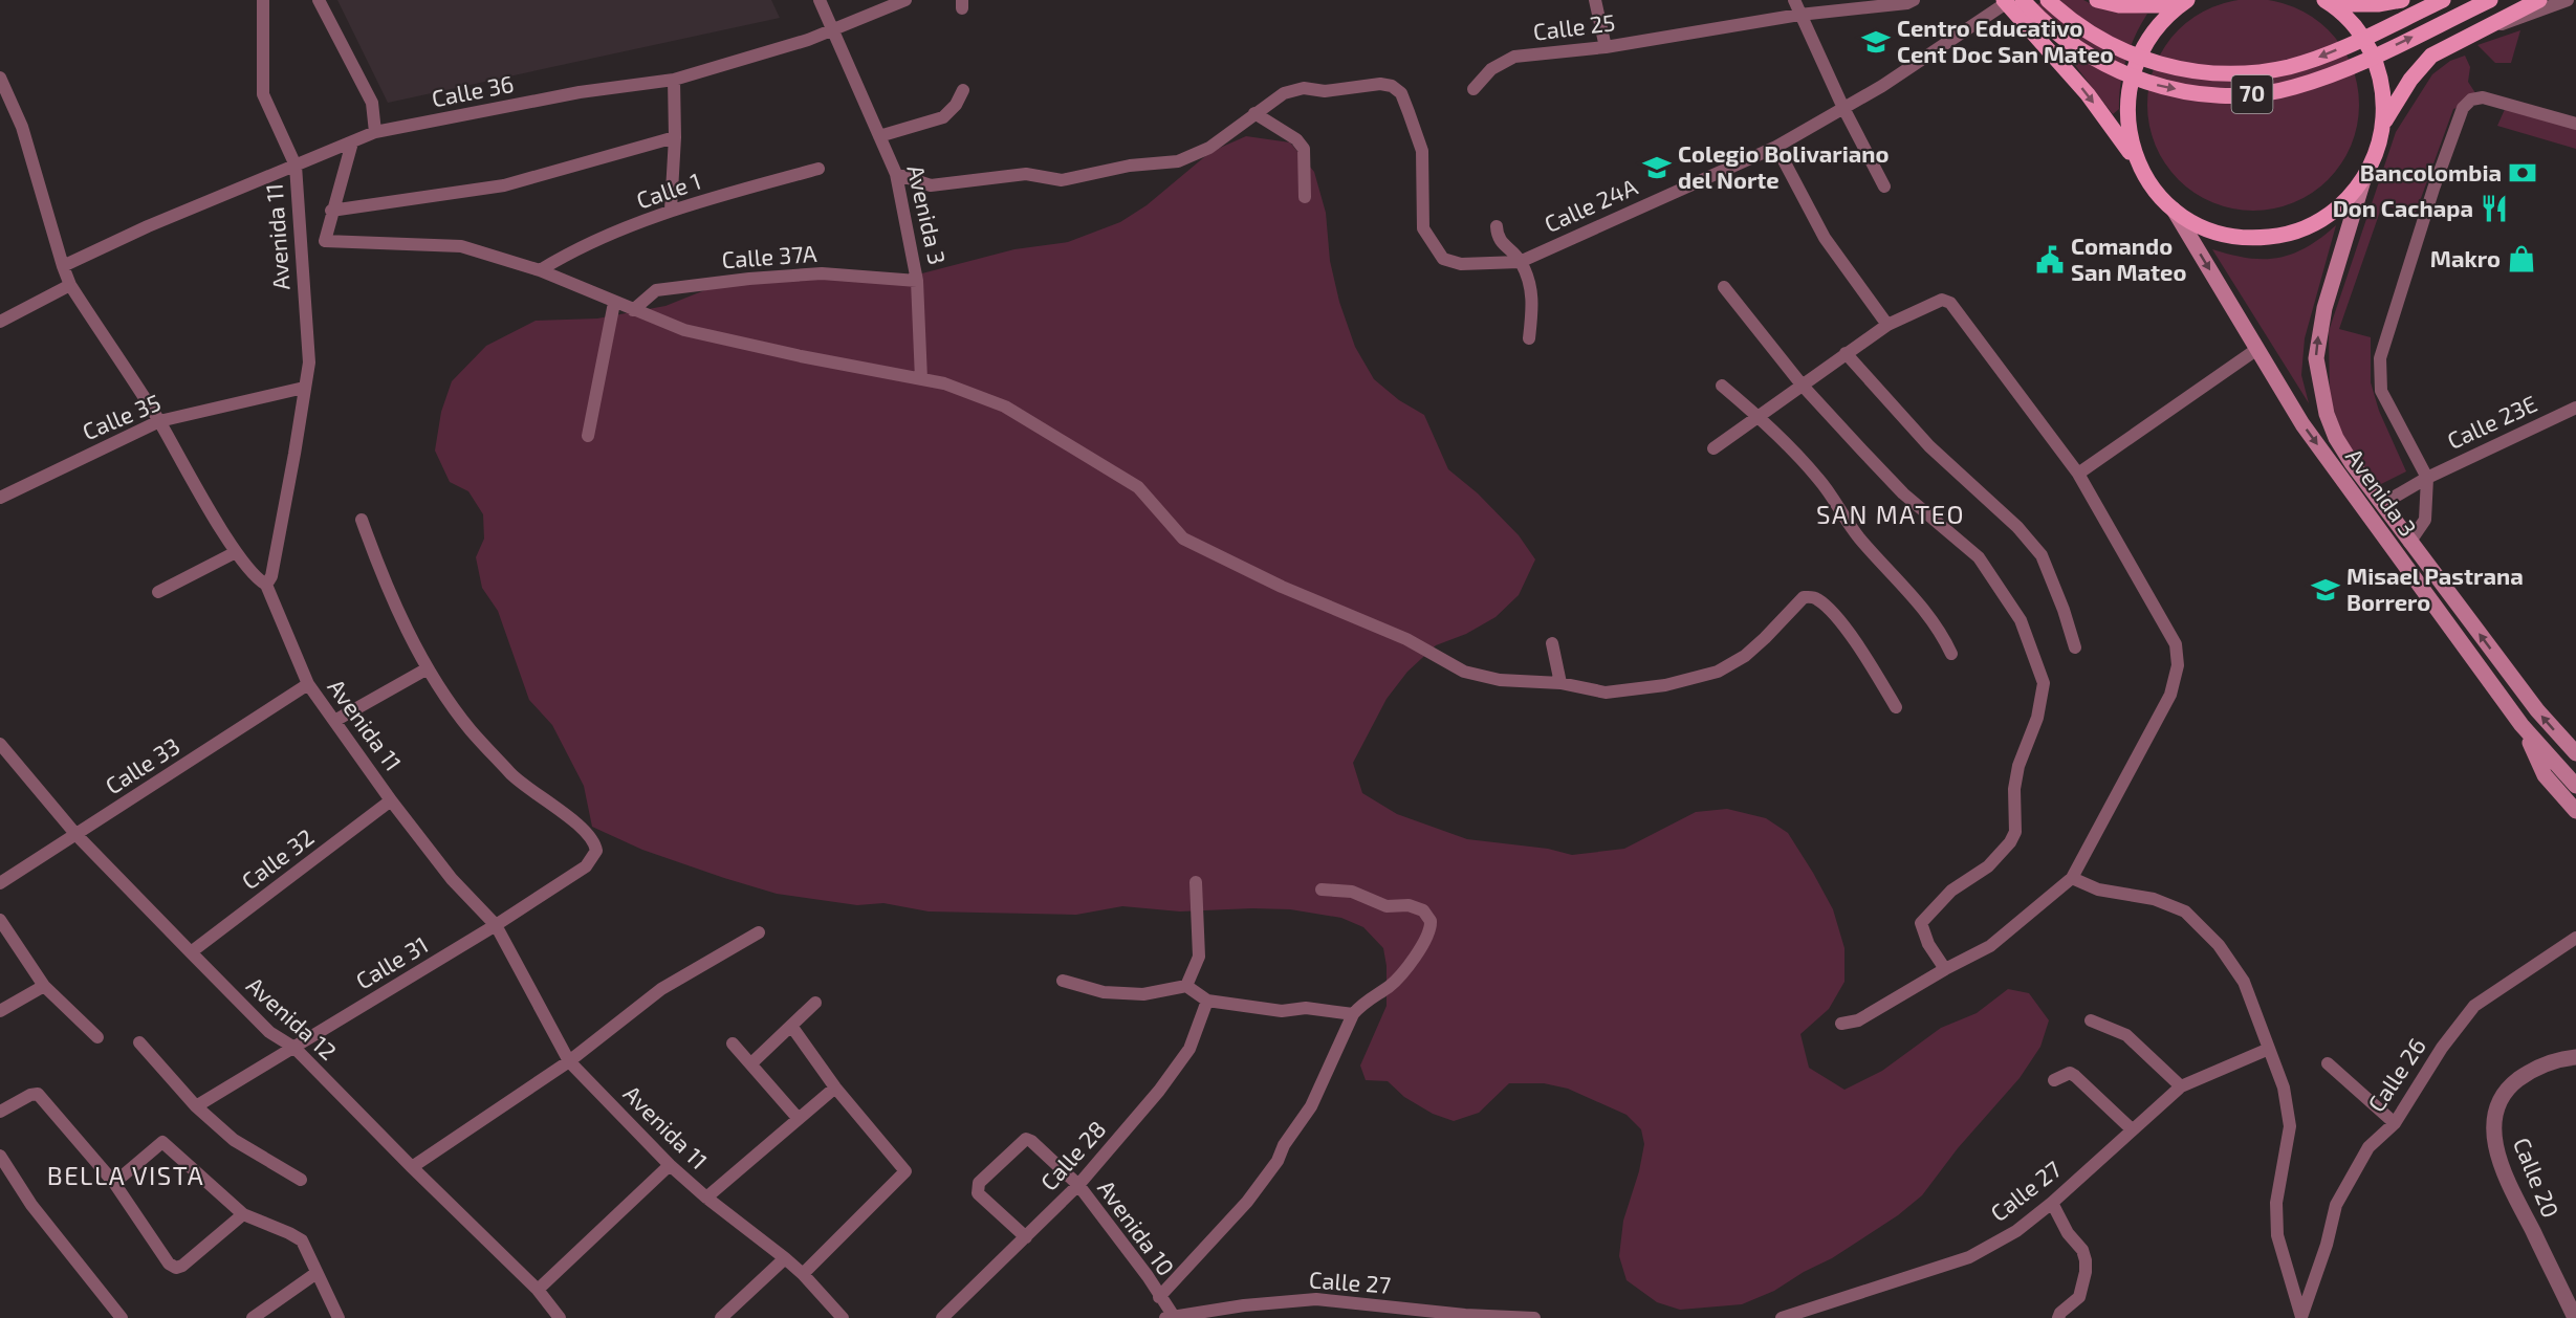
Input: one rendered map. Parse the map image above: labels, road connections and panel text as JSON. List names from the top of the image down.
{
  "streets": {
    "main road": ["70", "Avenida 3"],
    "street": [
      "Calle 25",
      "Calle 36",
      "Calle 1",
      "Calle 24A",
      "Avenida 11",
      "Calle 37A",
      "Calle 35",
      "Calle 23E",
      "Calle 33",
      "Calle 32",
      "Calle 31",
      "Avenida 12",
      "Calle 26",
      "Calle 28",
      "Calle 20",
      "Calle 27",
      "Avenida 10"
    ]
  },
  "crossings": [
    ["Calle 36", "Avenida 3"],
    ["Calle 36", "Avenida 11"],
    ["Avenida 3", "Calle 37A"],
    ["Avenida 3", "Calle 23E"],
    ["Avenida 11", "Calle 35"],
    ["Avenida 11", "Calle 33"],
    ["Avenida 11", "Calle 32"],
    ["Avenida 11", "Calle 31"],
    ["Calle 33", "Avenida 12"],
    ["Calle 32", "Avenida 12"],
    ["Calle 31", "Avenida 12"],
    ["Calle 28", "Avenida 10"],
    ["Calle 27", "Avenida 10"]
  ],
  "districts": ["SAN MATEO", "BELLA VISTA"],
  "places": {
    "school or university": ["Centro Educativo Cent Doc San Mateo", "Colegio Bolivariano del Norte", "Misael Pastrana Borrero"],
    "bank": ["Bancolombia"],
    "restaurant": ["Don Cachapa"],
    "shop": ["Makro"],
    "public building": ["Comando San Mateo"]
  }
}
